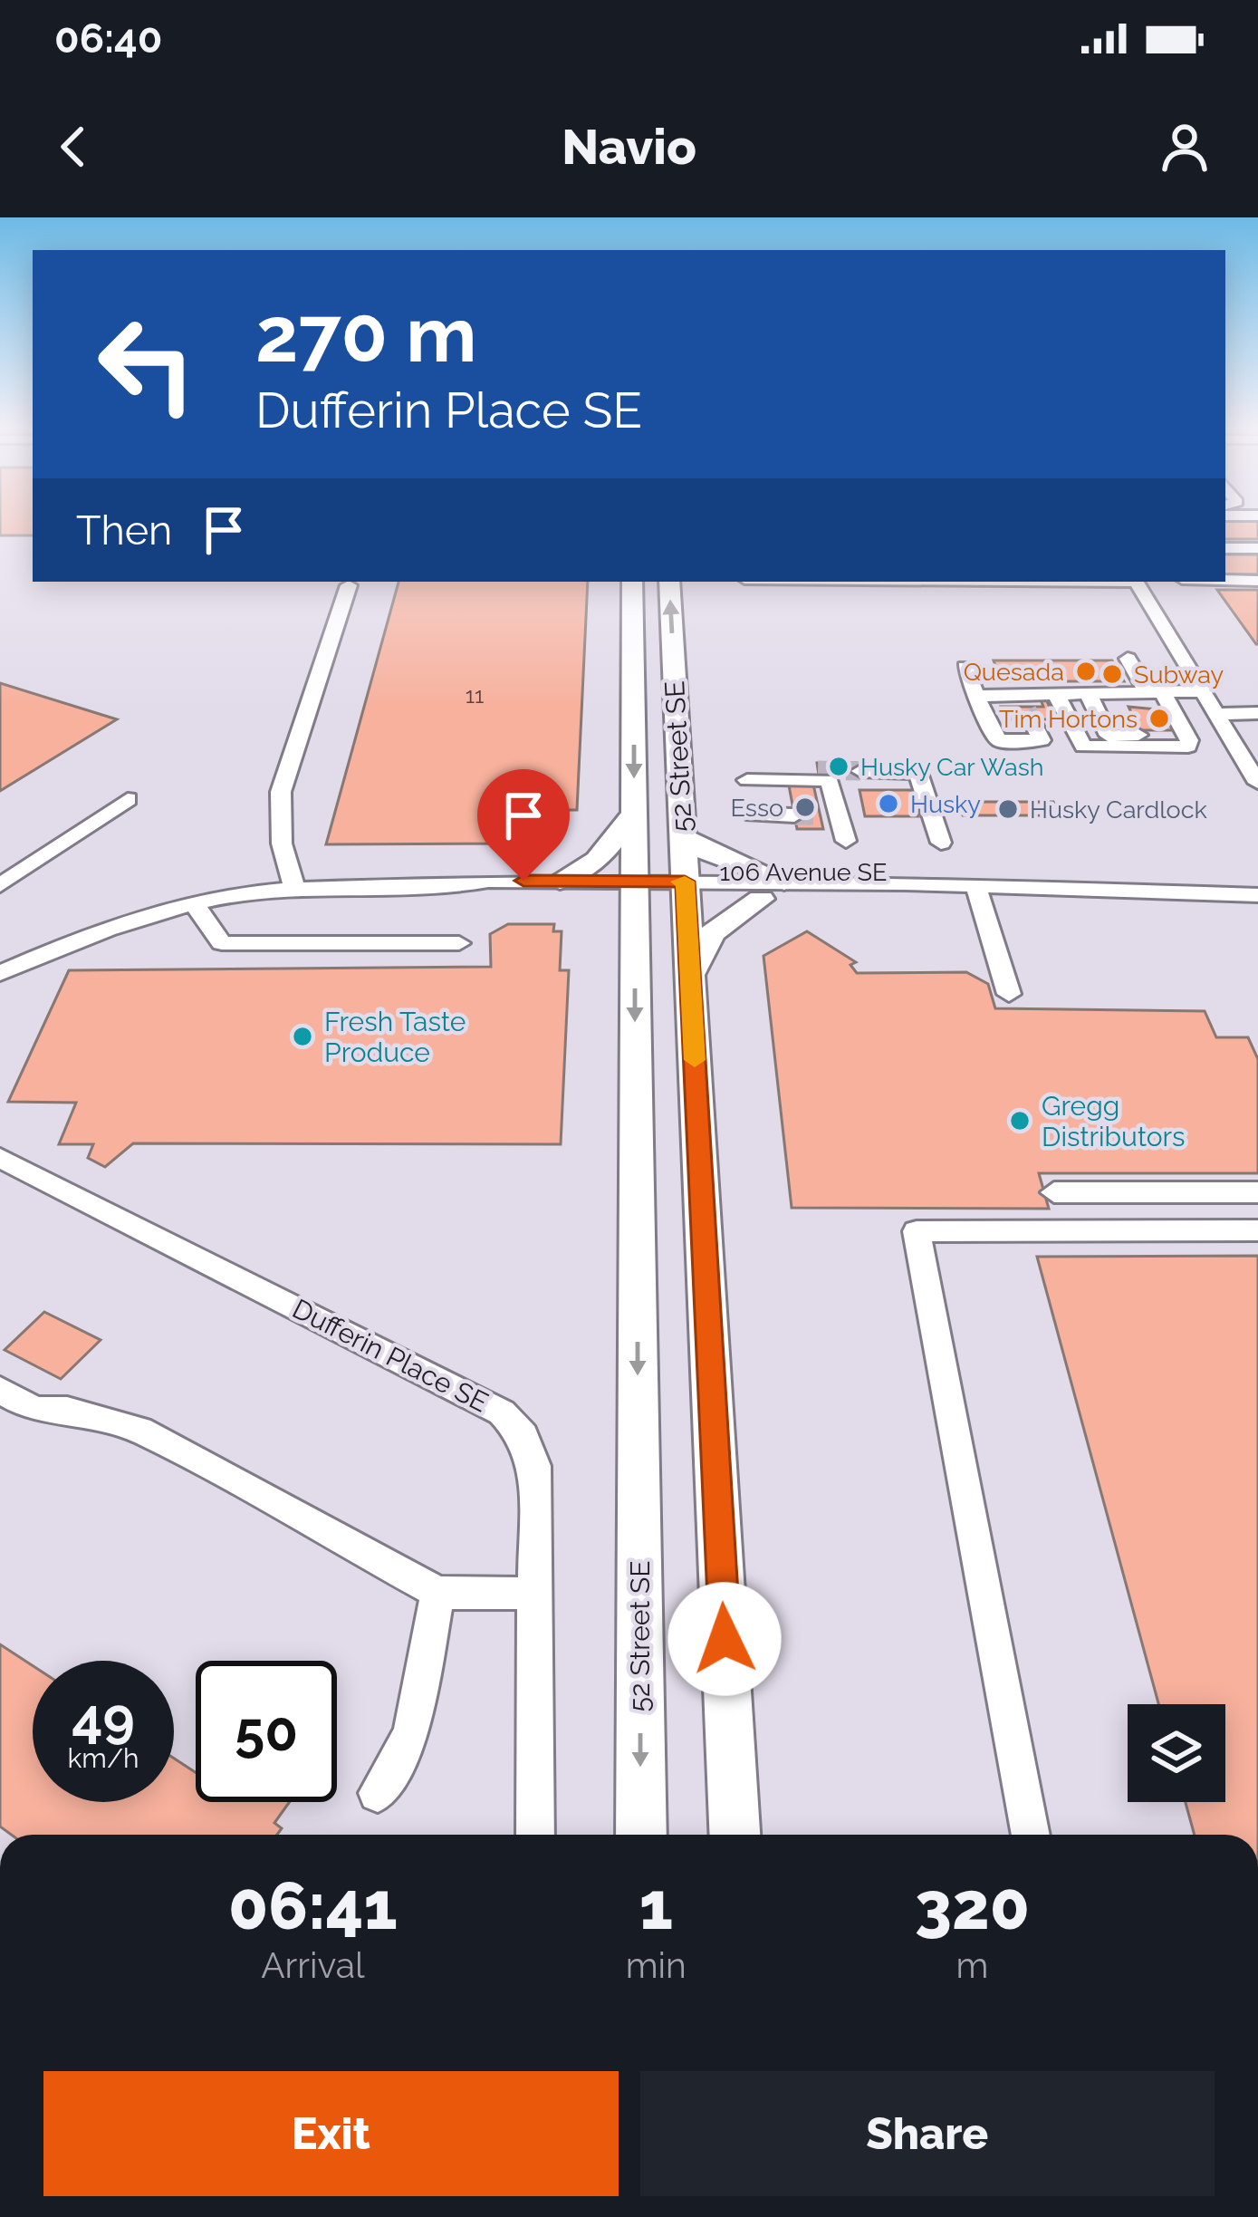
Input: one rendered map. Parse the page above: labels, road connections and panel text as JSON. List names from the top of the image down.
{
  "streets": {
    "main road": ["52 Street SE"],
    "street": ["106 Avenue SE", "Dufferin Place SE"]
  },
  "crossings": [
    ["52 Street SE", "106 Avenue SE"]
  ],
  "places": [
    "Quesada",
    "Subway",
    "Tim Hortons",
    "Husky Car Wash",
    "Husky",
    "Esso",
    "Husky Cardlock",
    "Fresh Taste Produce",
    "Gregg Distributors"
  ],
  "house_numbers": ["11"],
  "page": {
    "status": "06:40",
    "header": "Navio",
    "turn": ["270 m", "Dufferin Place SE"],
    "then": "Then",
    "speed": "49 km/h",
    "limit": "50",
    "eta": [
      "06:41",
      "Arrival",
      "1",
      "min",
      "320",
      "m"
    ],
    "buttons": ["Exit", "Share"]
  }
}
